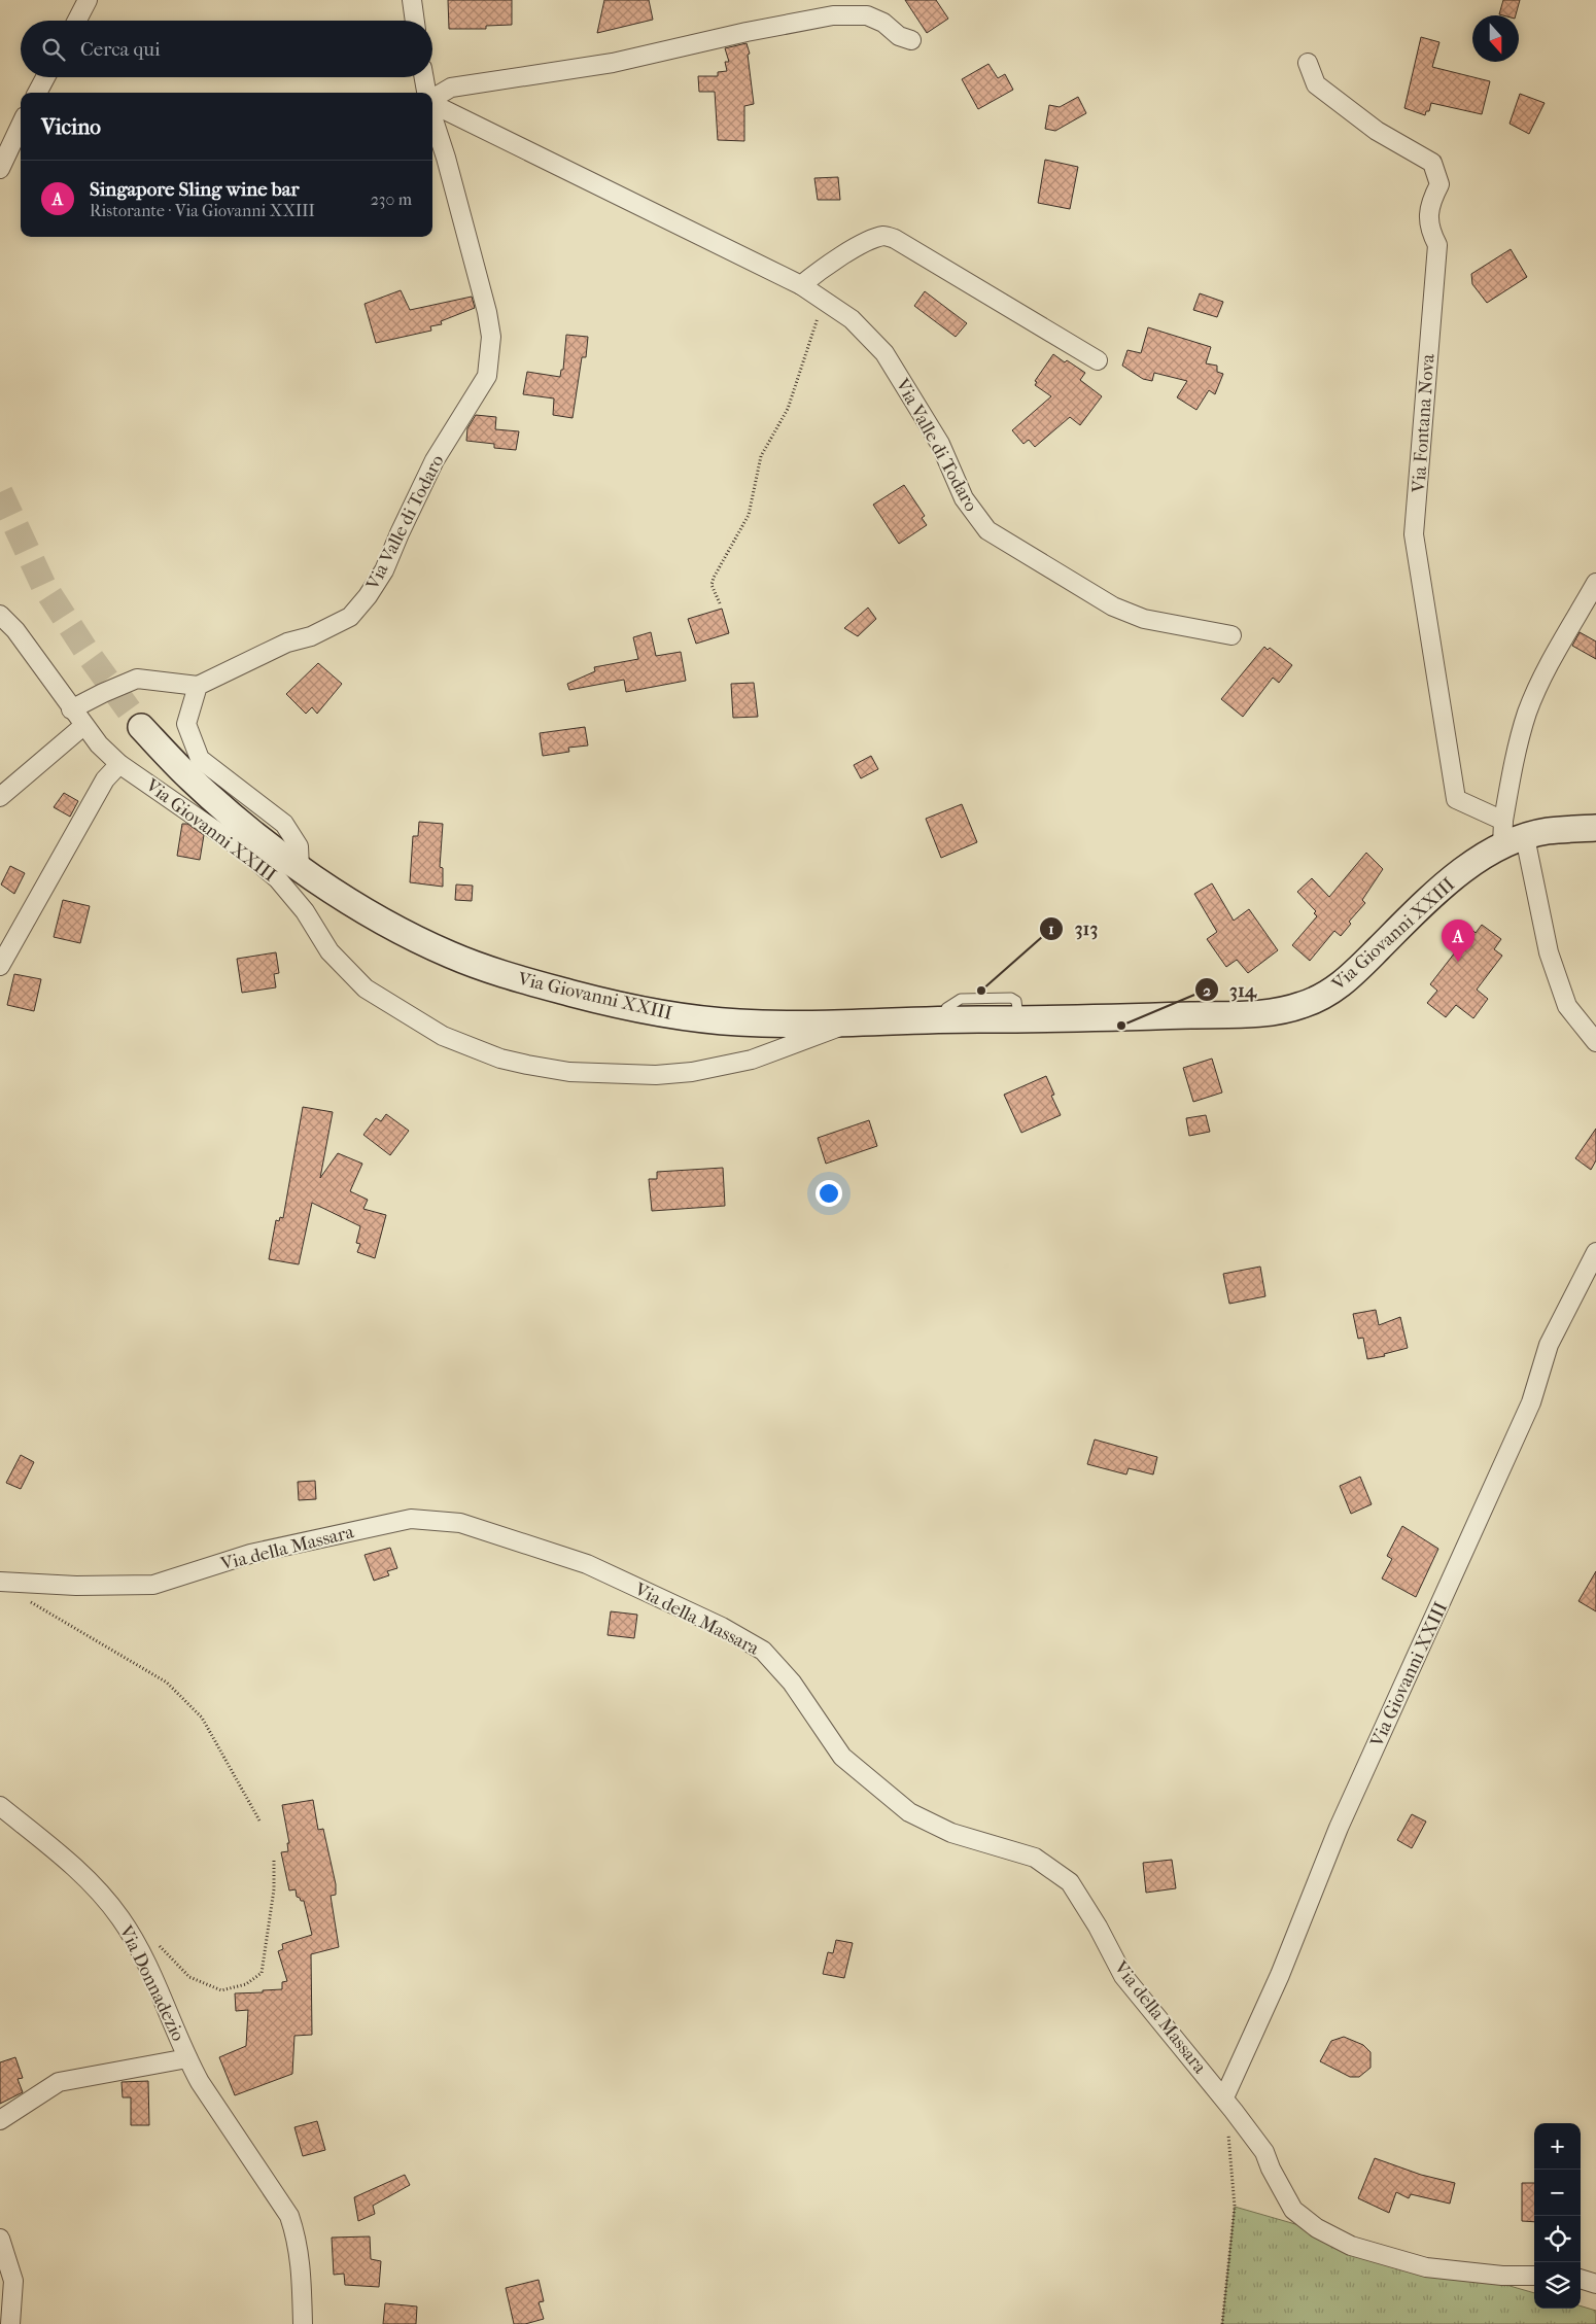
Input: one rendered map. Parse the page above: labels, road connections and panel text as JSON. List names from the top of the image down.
{
  "streets": {
    "main road": ["Via Giovanni XXIII"],
    "street": [
      "Via Fontana Nova",
      "Via Valle di Todaro",
      "Via della Massara",
      "Via Donnadezio"
    ]
  },
  "crossings": [
    ["Via Giovanni XXIII", "Via della Massara"]
  ],
  "places": ["313", "314"],
  "north": "bottom",
  "page": {
    "search": "Cerca qui",
    "heading": "Vicino",
    "list": [
      {
        "mark": "A",
        "name": "Singapore Sling wine bar",
        "note": "Ristorante · Via Giovanni XXIII",
        "value": "230 m"
      }
    ],
    "pins": "A",
    "map_buttons": ["+", "−"]
  }
}
